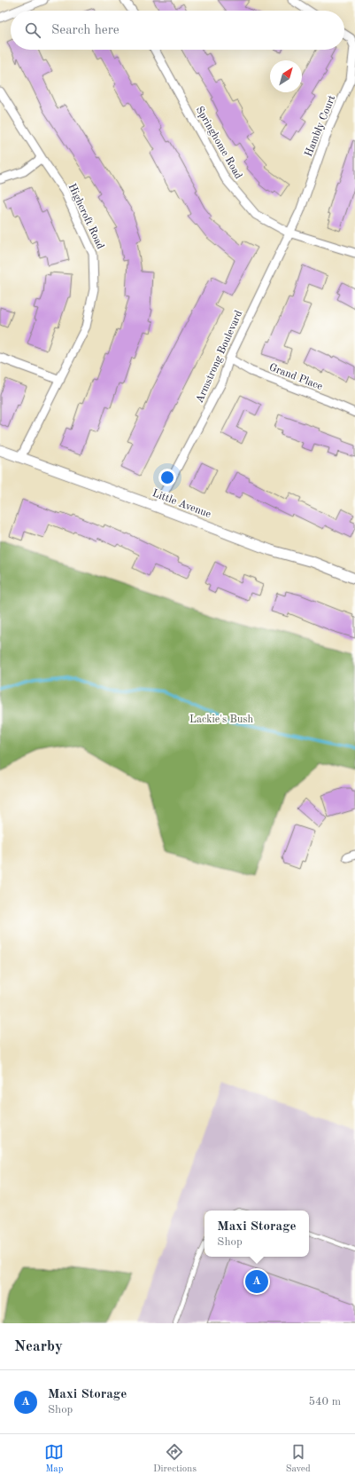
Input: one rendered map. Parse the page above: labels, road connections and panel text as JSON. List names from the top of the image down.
{
  "streets": {
    "street": [
      "Hambly Court",
      "Springhome Road",
      "Highcroft Road",
      "Armstrong Boulevard",
      "Grand Place",
      "Little Avenue"
    ]
  },
  "crossings": [
    ["Hambly Court", "Springhome Road"],
    ["Hambly Court", "Armstrong Boulevard"],
    ["Springhome Road", "Armstrong Boulevard"],
    ["Highcroft Road", "Little Avenue"],
    ["Armstrong Boulevard", "Grand Place"],
    ["Armstrong Boulevard", "Little Avenue"]
  ],
  "parks": ["Lackie's Bush"],
  "north": "top right",
  "page": {
    "search": "Search here",
    "popup": ["Maxi Storage", "Shop"],
    "pins": "A",
    "heading": "Nearby",
    "list": [
      {
        "mark": "A",
        "name": "Maxi Storage",
        "note": "Shop",
        "value": "540 m"
      }
    ],
    "nav": ["Map", "Directions", "Saved"]
  }
}
